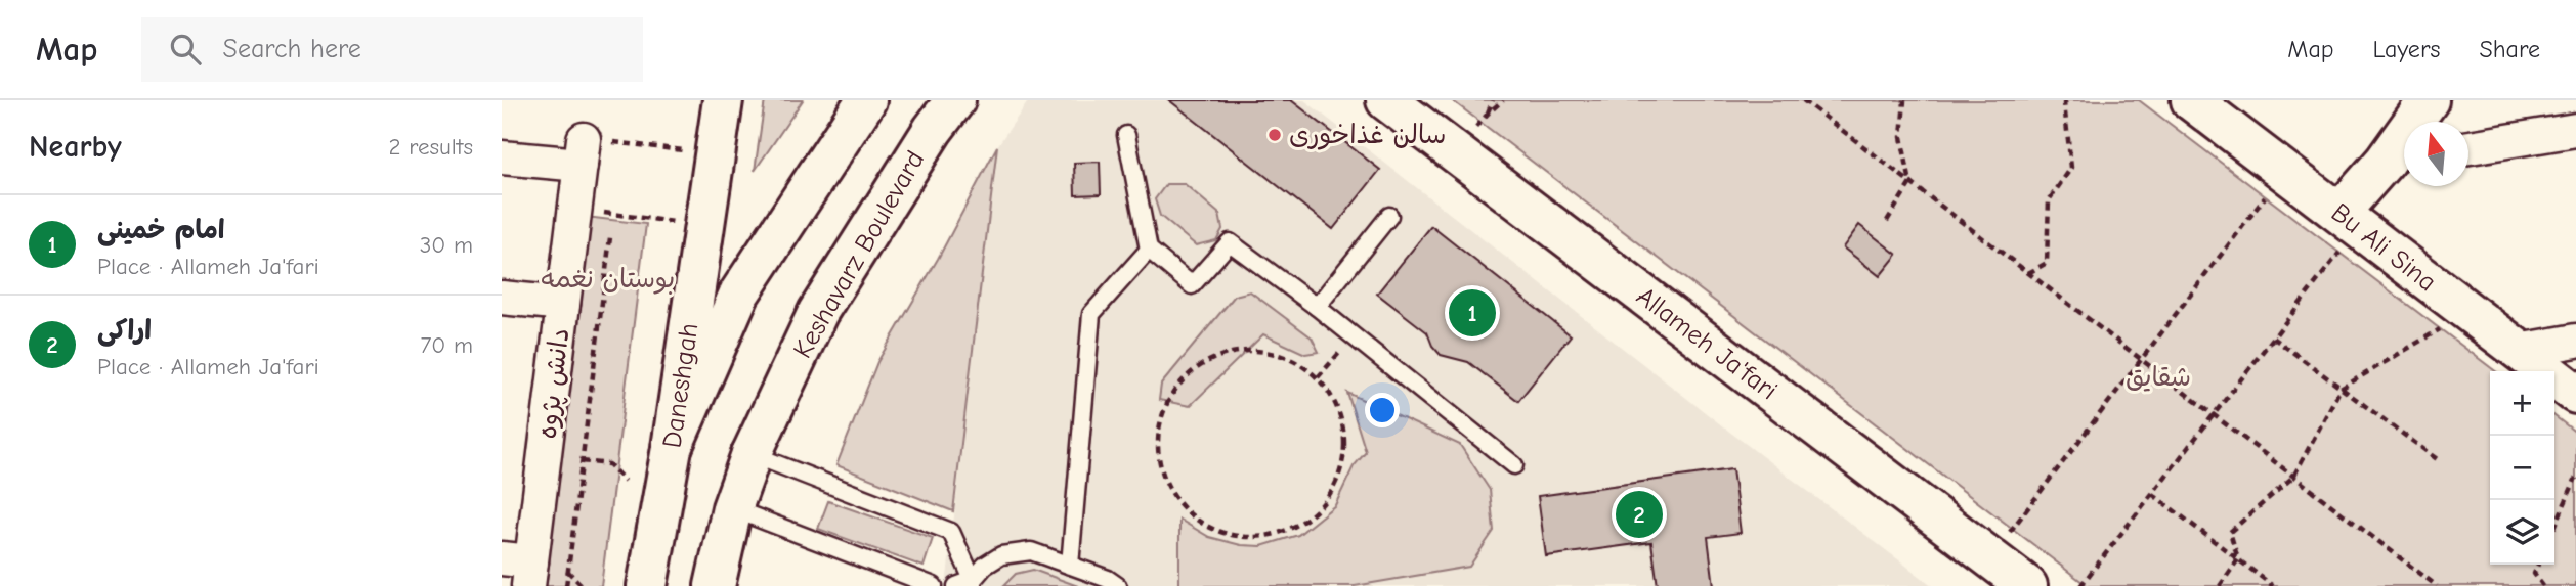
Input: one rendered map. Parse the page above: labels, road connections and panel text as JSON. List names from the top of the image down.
{
  "streets": {
    "main road": [
      "Bu Ali Sina",
      "Keshavarz Boulevard",
      "Allameh Ja'fari",
      "Daneshgah"
    ],
    "street": ["دانش پژوه"]
  },
  "parks": ["بوستان نغمه", "شقایق"],
  "places": ["سالن غذاخوری"],
  "north": "top",
  "page": {
    "header": "Map",
    "search": "Search here",
    "nav": ["Map", "Layers", "Share"],
    "heading": ["Nearby", "2 results"],
    "list": [
      {
        "mark": "1",
        "name": "امام خمینی",
        "note": "Place · Allameh Ja'fari",
        "value": "30 m"
      },
      {
        "mark": "2",
        "name": "اراکی",
        "note": "Place · Allameh Ja'fari",
        "value": "70 m"
      }
    ],
    "pins": ["1", "2"],
    "map_buttons": ["+", "−"]
  }
}
